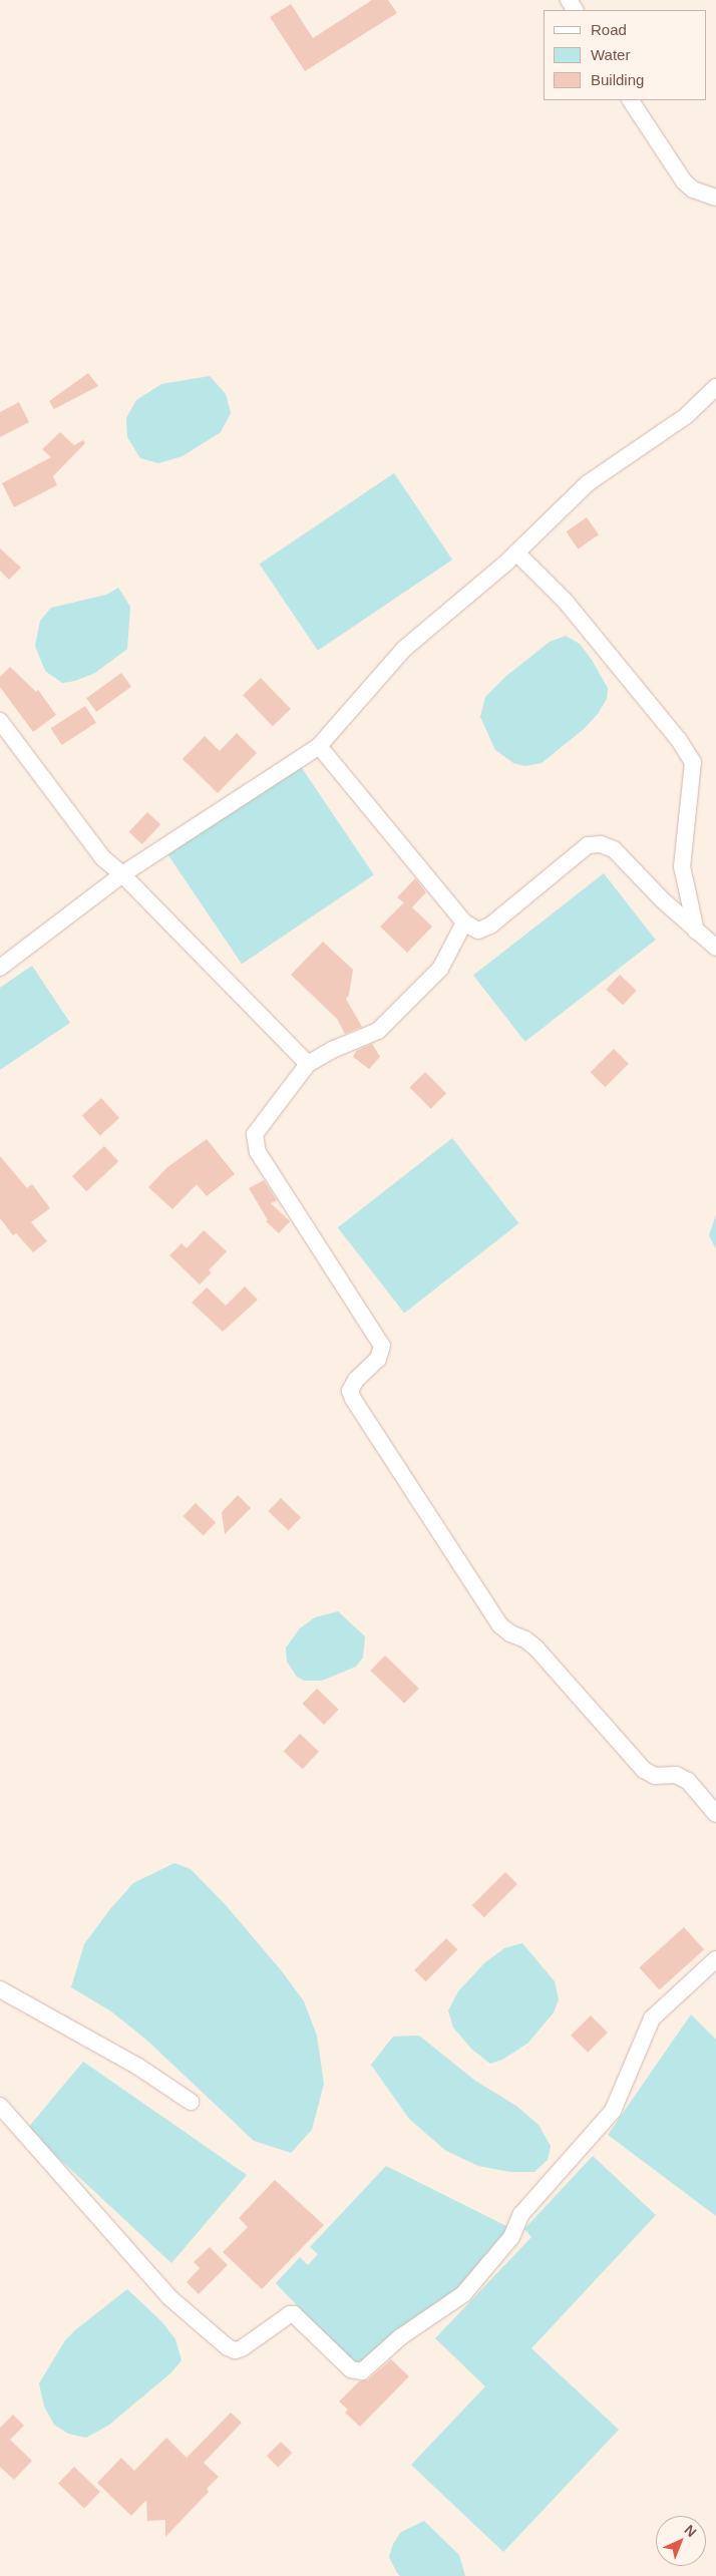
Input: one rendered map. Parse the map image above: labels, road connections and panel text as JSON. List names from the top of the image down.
{
  "legend": ["Road", "Water", "Building"],
  "north": "top right"
}
